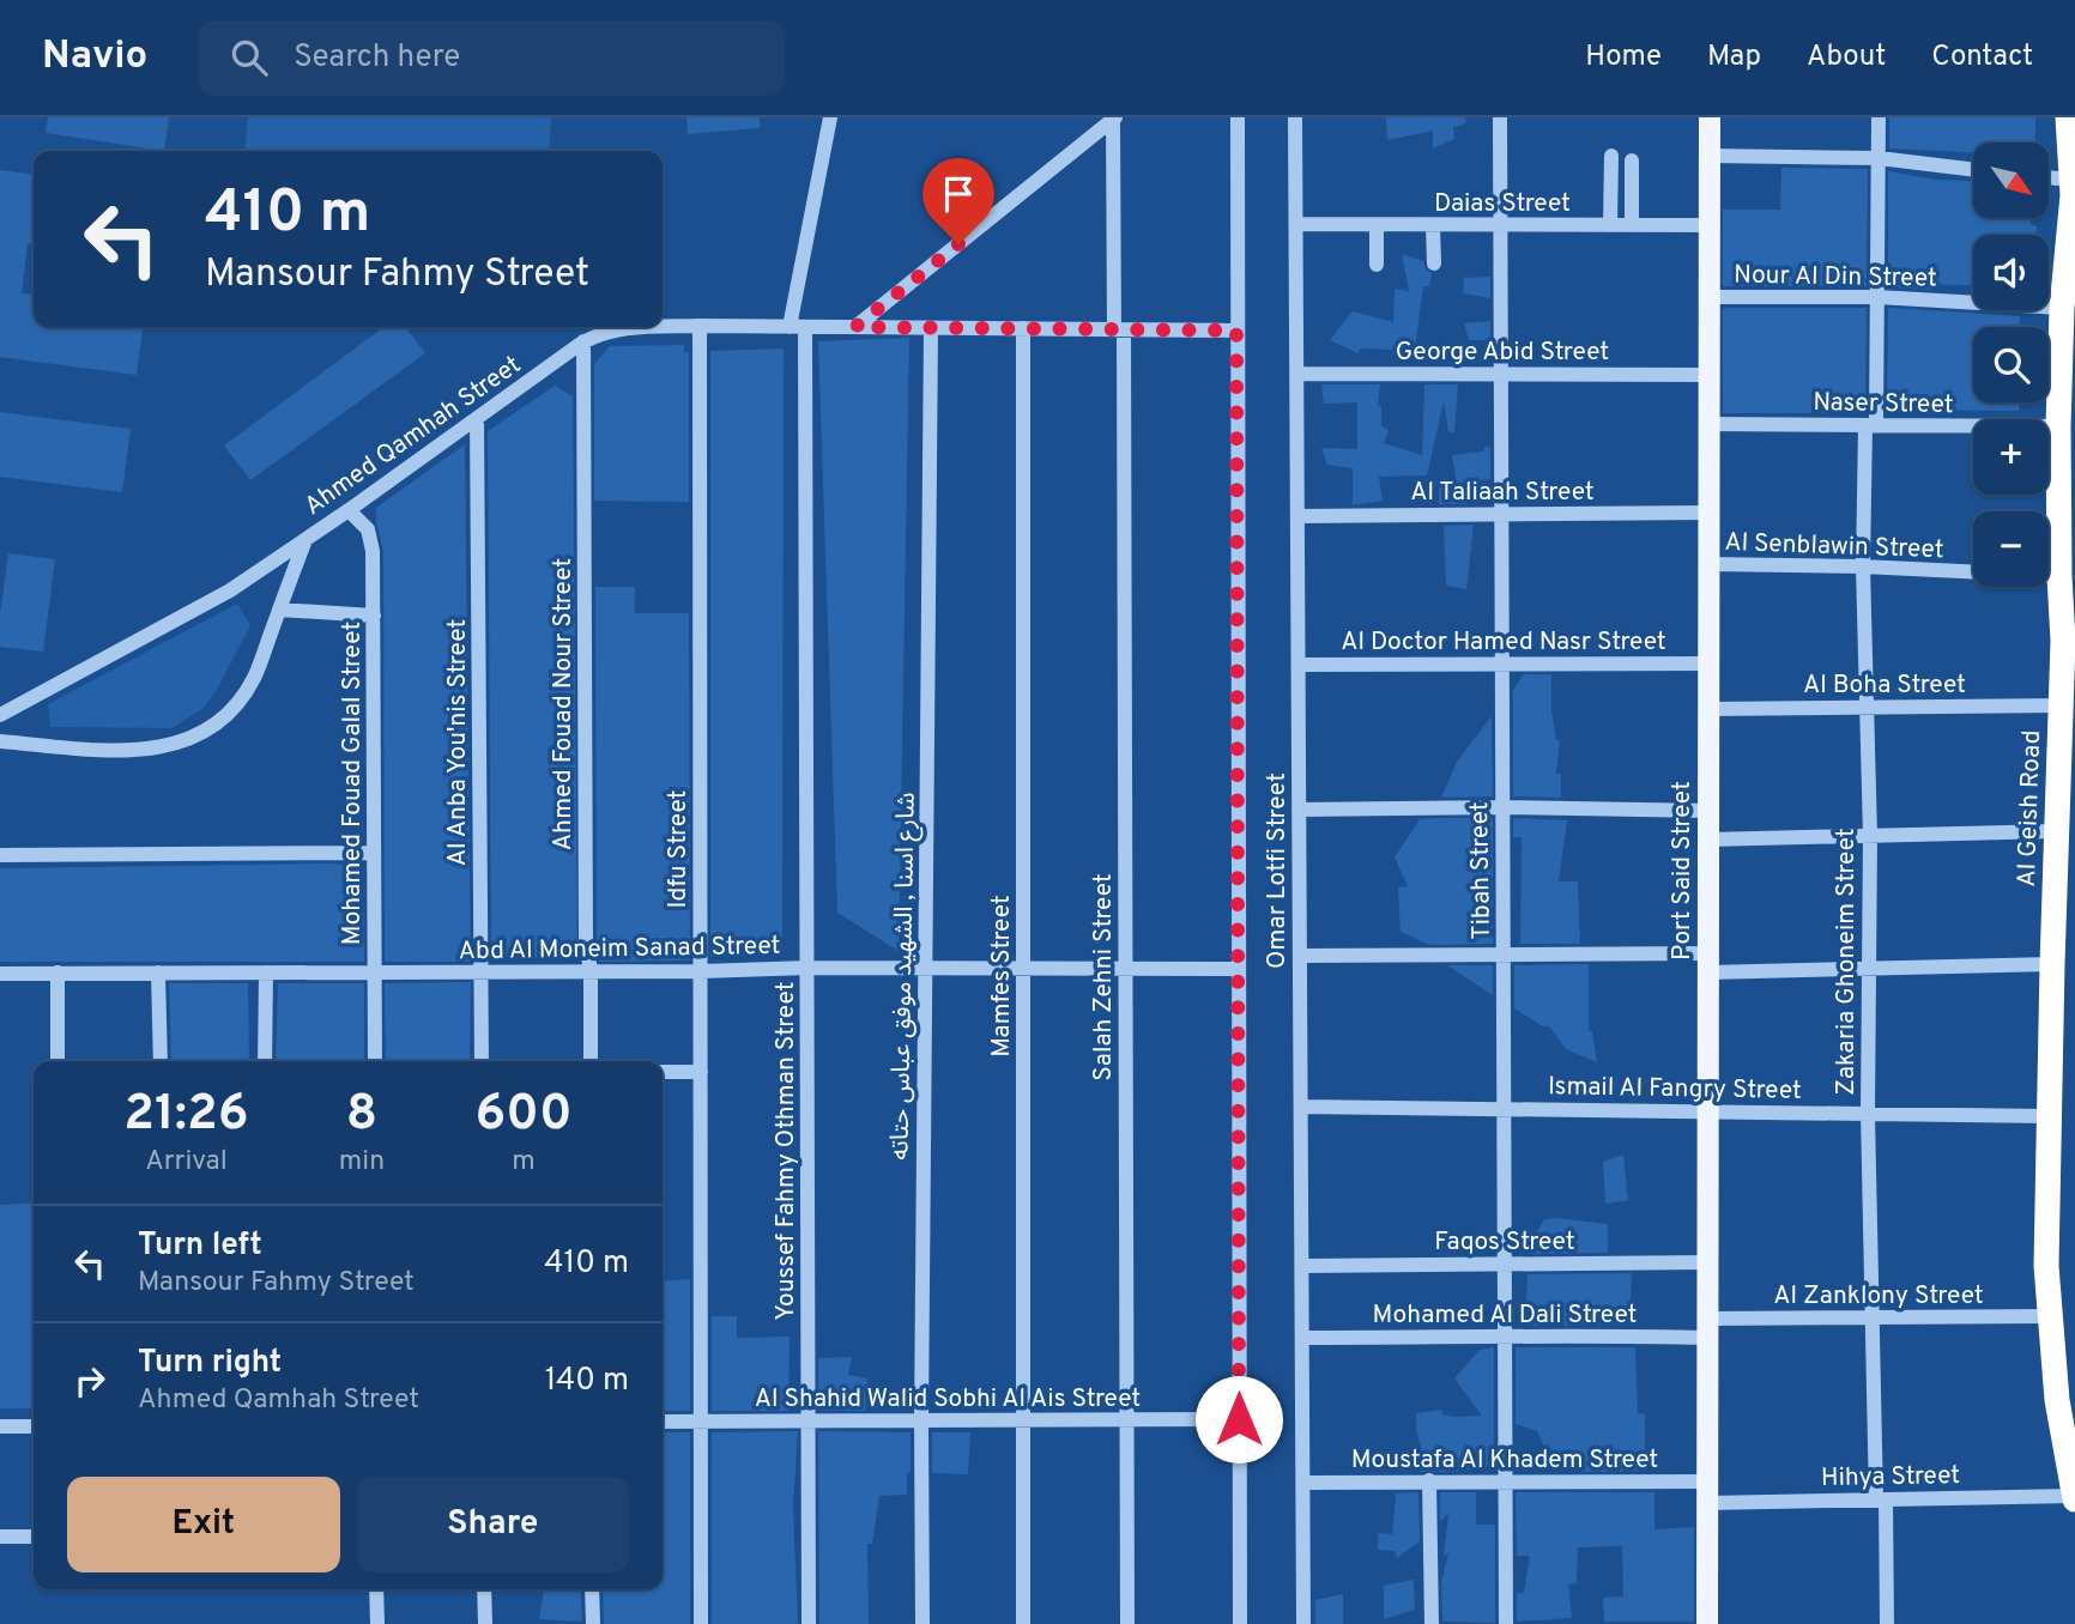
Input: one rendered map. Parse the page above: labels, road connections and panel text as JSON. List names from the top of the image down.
{
  "streets": {
    "highway": ["Al Geish Road"],
    "main road": ["Port Said Street"],
    "street": [
      "Daias Street",
      "Nour Al Din Street",
      "George Abid Street",
      "Naser Street",
      "Ahmed Qamhah Street",
      "Al Taliaah Street",
      "Al Senblawin Street",
      "Al Doctor Hamed Nasr Street",
      "Al Boha Street",
      "Ahmed Fouad Nour Street",
      "Al Anba You'nis Street",
      "Mohamed Fouad Galal Street",
      "Idfu Street",
      "Omar Lotfi Street",
      "Tibah Street",
      "Abd Al Moneim Sanad Street",
      "Zakaria Ghoneim Street",
      "شارع اسنا , الشهيد موفق عباس حتاته",
      "Mamfes Street",
      "Salah Zehni Street",
      "Ismail Al Fangry Street",
      "Youssef Fahmy Othman Street",
      "Faqos Street",
      "Al Zanklony Street",
      "Mohamed Al Dali Street",
      "Al Shahid Walid Sobhi Al Ais Street",
      "Moustafa Al Khadem Street",
      "Hihya Street"
    ]
  },
  "crossings": [
    ["Daias Street", "Omar Lotfi Street"],
    ["Daias Street", "Tibah Street"],
    ["Daias Street", "Port Said Street"],
    ["Nour Al Din Street", "Port Said Street"],
    ["Nour Al Din Street", "Zakaria Ghoneim Street"],
    ["George Abid Street", "Omar Lotfi Street"],
    ["George Abid Street", "Tibah Street"],
    ["George Abid Street", "Port Said Street"],
    ["Naser Street", "Port Said Street"],
    ["Naser Street", "Zakaria Ghoneim Street"],
    ["Ahmed Qamhah Street", "Ahmed Fouad Nour Street"],
    ["Ahmed Qamhah Street", "Al Anba You'nis Street"],
    ["Ahmed Qamhah Street", "Mohamed Fouad Galal Street"],
    ["Ahmed Qamhah Street", "Idfu Street"],
    ["Ahmed Qamhah Street", "Omar Lotfi Street"],
    ["Ahmed Qamhah Street", "شارع اسنا , الشهيد موفق عباس حتاته"],
    ["Ahmed Qamhah Street", "Mamfes Street"],
    ["Ahmed Qamhah Street", "Salah Zehni Street"],
    ["Ahmed Qamhah Street", "Youssef Fahmy Othman Street"],
    ["Al Taliaah Street", "Omar Lotfi Street"],
    ["Al Taliaah Street", "Tibah Street"],
    ["Al Taliaah Street", "Port Said Street"],
    ["Al Senblawin Street", "Al Geish Road"],
    ["Al Senblawin Street", "Port Said Street"],
    ["Al Senblawin Street", "Zakaria Ghoneim Street"],
    ["Al Doctor Hamed Nasr Street", "Omar Lotfi Street"],
    ["Al Doctor Hamed Nasr Street", "Tibah Street"],
    ["Al Doctor Hamed Nasr Street", "Port Said Street"],
    ["Al Boha Street", "Al Geish Road"],
    ["Al Boha Street", "Port Said Street"],
    ["Al Boha Street", "Zakaria Ghoneim Street"],
    ["Ahmed Fouad Nour Street", "Abd Al Moneim Sanad Street"],
    ["Al Anba You'nis Street", "Abd Al Moneim Sanad Street"],
    ["Mohamed Fouad Galal Street", "Abd Al Moneim Sanad Street"],
    ["Al Geish Road", "Ismail Al Fangry Street"],
    ["Al Geish Road", "Al Zanklony Street"],
    ["Al Geish Road", "Hihya Street"],
    ["Idfu Street", "Abd Al Moneim Sanad Street"],
    ["Idfu Street", "Al Shahid Walid Sobhi Al Ais Street"],
    ["Omar Lotfi Street", "Abd Al Moneim Sanad Street"],
    ["Omar Lotfi Street", "Ismail Al Fangry Street"],
    ["Omar Lotfi Street", "Faqos Street"],
    ["Omar Lotfi Street", "Mohamed Al Dali Street"],
    ["Omar Lotfi Street", "Al Shahid Walid Sobhi Al Ais Street"],
    ["Omar Lotfi Street", "Moustafa Al Khadem Street"],
    ["Tibah Street", "Ismail Al Fangry Street"],
    ["Tibah Street", "Faqos Street"],
    ["Tibah Street", "Mohamed Al Dali Street"],
    ["Tibah Street", "Moustafa Al Khadem Street"],
    ["Port Said Street", "Ismail Al Fangry Street"],
    ["Port Said Street", "Faqos Street"],
    ["Port Said Street", "Al Zanklony Street"],
    ["Port Said Street", "Mohamed Al Dali Street"],
    ["Port Said Street", "Moustafa Al Khadem Street"],
    ["Port Said Street", "Hihya Street"],
    ["Abd Al Moneim Sanad Street", "شارع اسنا , الشهيد موفق عباس حتاته"],
    ["Abd Al Moneim Sanad Street", "Mamfes Street"],
    ["Abd Al Moneim Sanad Street", "Salah Zehni Street"],
    ["Abd Al Moneim Sanad Street", "Youssef Fahmy Othman Street"],
    ["Zakaria Ghoneim Street", "Ismail Al Fangry Street"],
    ["Zakaria Ghoneim Street", "Al Zanklony Street"],
    ["Zakaria Ghoneim Street", "Hihya Street"],
    ["شارع اسنا , الشهيد موفق عباس حتاته", "Al Shahid Walid Sobhi Al Ais Street"],
    ["Mamfes Street", "Al Shahid Walid Sobhi Al Ais Street"],
    ["Salah Zehni Street", "Al Shahid Walid Sobhi Al Ais Street"],
    ["Youssef Fahmy Othman Street", "Al Shahid Walid Sobhi Al Ais Street"],
    ["Al Zanklony Street", "Mohamed Al Dali Street"],
    ["Moustafa Al Khadem Street", "Hihya Street"]
  ],
  "north": "bottom right",
  "page": {
    "header": "Navio",
    "search": "Search here",
    "nav": [
      "Home",
      "Map",
      "About",
      "Contact"
    ],
    "map_buttons": ["+", "−"],
    "turn": ["410 m", "Mansour Fahmy Street"],
    "eta": [
      "21:26",
      "Arrival",
      "8",
      "min",
      "600",
      "m"
    ],
    "list": [
      {
        "name": "Turn left",
        "note": "Mansour Fahmy Street",
        "value": "410 m"
      },
      {
        "name": "Turn right",
        "note": "Ahmed Qamhah Street",
        "value": "140 m"
      }
    ],
    "buttons": ["Exit", "Share"]
  }
}
